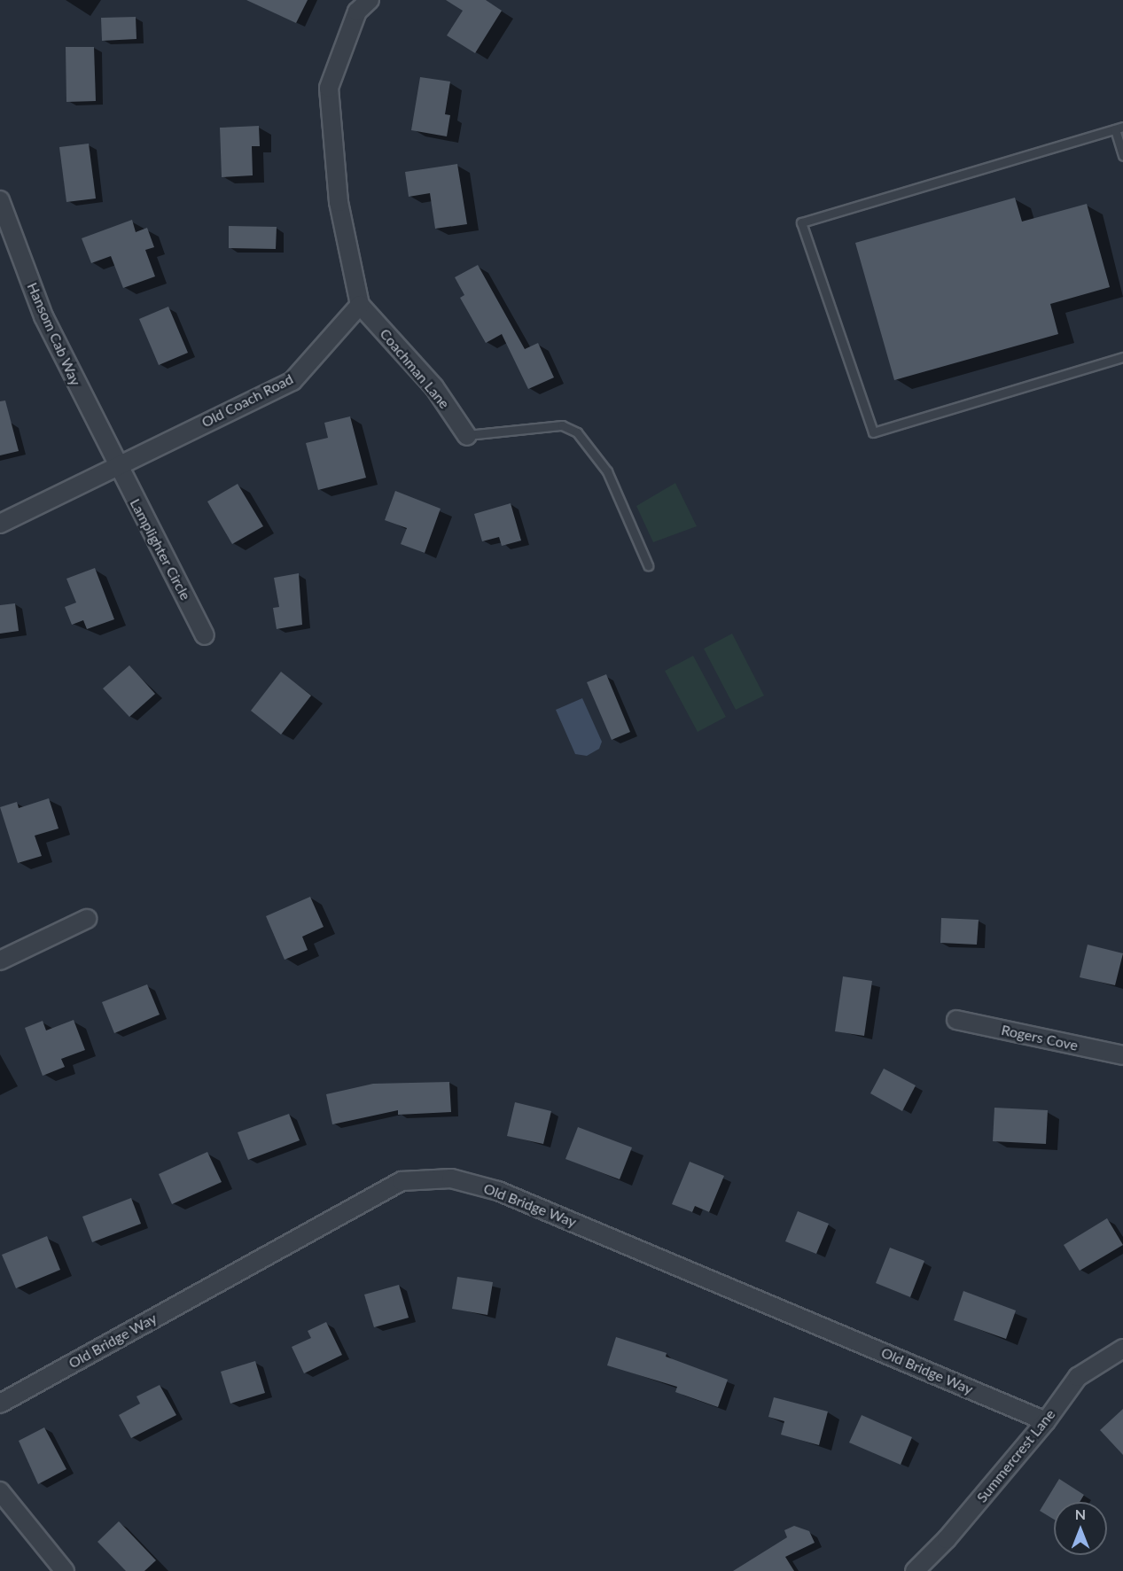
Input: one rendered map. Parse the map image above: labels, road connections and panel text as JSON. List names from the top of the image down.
{
  "streets": {
    "street": [
      "Hansom Cab Way",
      "Coachman Lane",
      "Old Coach Road",
      "Lamplighter Circle",
      "Rogers Cove",
      "Old Bridge Way",
      "Summercrest Lane"
    ]
  },
  "crossings": [
    ["Hansom Cab Way", "Old Coach Road"],
    ["Hansom Cab Way", "Lamplighter Circle"],
    ["Coachman Lane", "Old Coach Road"],
    ["Old Coach Road", "Lamplighter Circle"],
    ["Old Bridge Way", "Summercrest Lane"]
  ],
  "north": "top"
}
